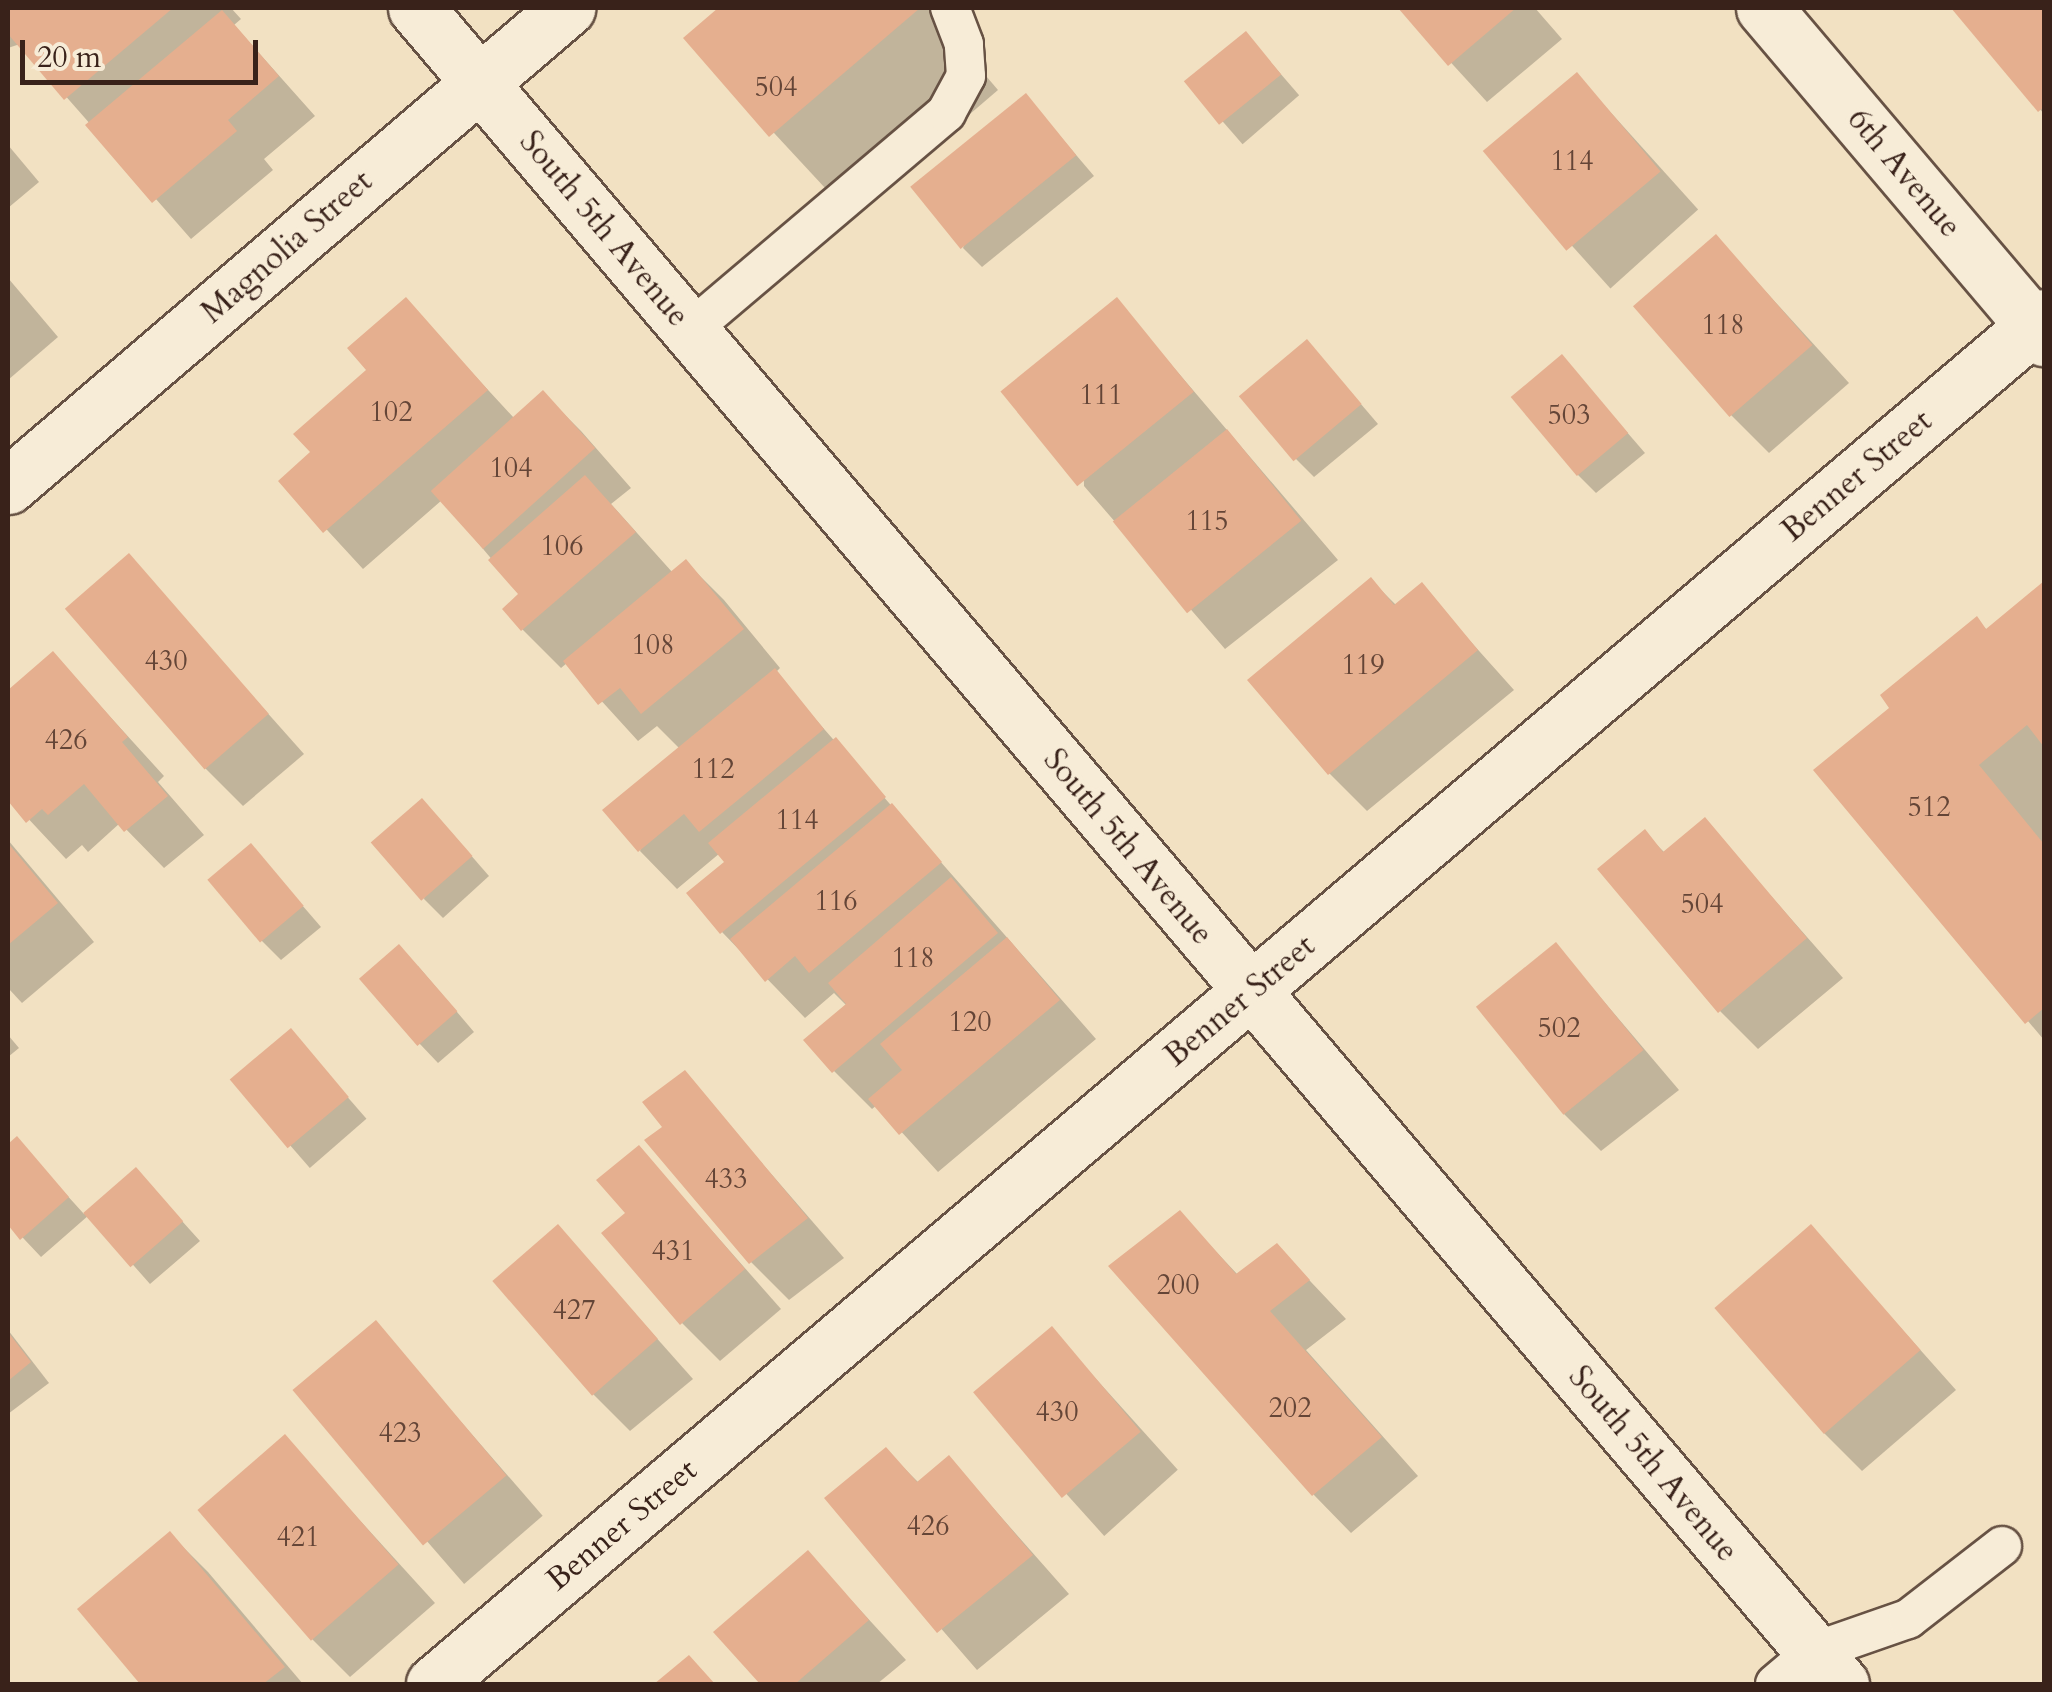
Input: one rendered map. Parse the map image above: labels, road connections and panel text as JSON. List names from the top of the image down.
{
  "streets": {
    "street": [
      "6th Avenue",
      "South 5th Avenue",
      "Magnolia Street",
      "Benner Street"
    ]
  },
  "crossings": [
    ["6th Avenue", "Benner Street"],
    ["South 5th Avenue", "Magnolia Street"],
    ["South 5th Avenue", "Benner Street"]
  ],
  "house_numbers": [
    "504",
    "114",
    "118",
    "111",
    "102",
    "503",
    "104",
    "115",
    "106",
    "108",
    "430",
    "119",
    "426",
    "112",
    "512",
    "114",
    "116",
    "504",
    "118",
    "120",
    "502",
    "433",
    "431",
    "200",
    "427",
    "202",
    "430",
    "423",
    "426",
    "421"
  ],
  "scale_bar": "20 m"
}
